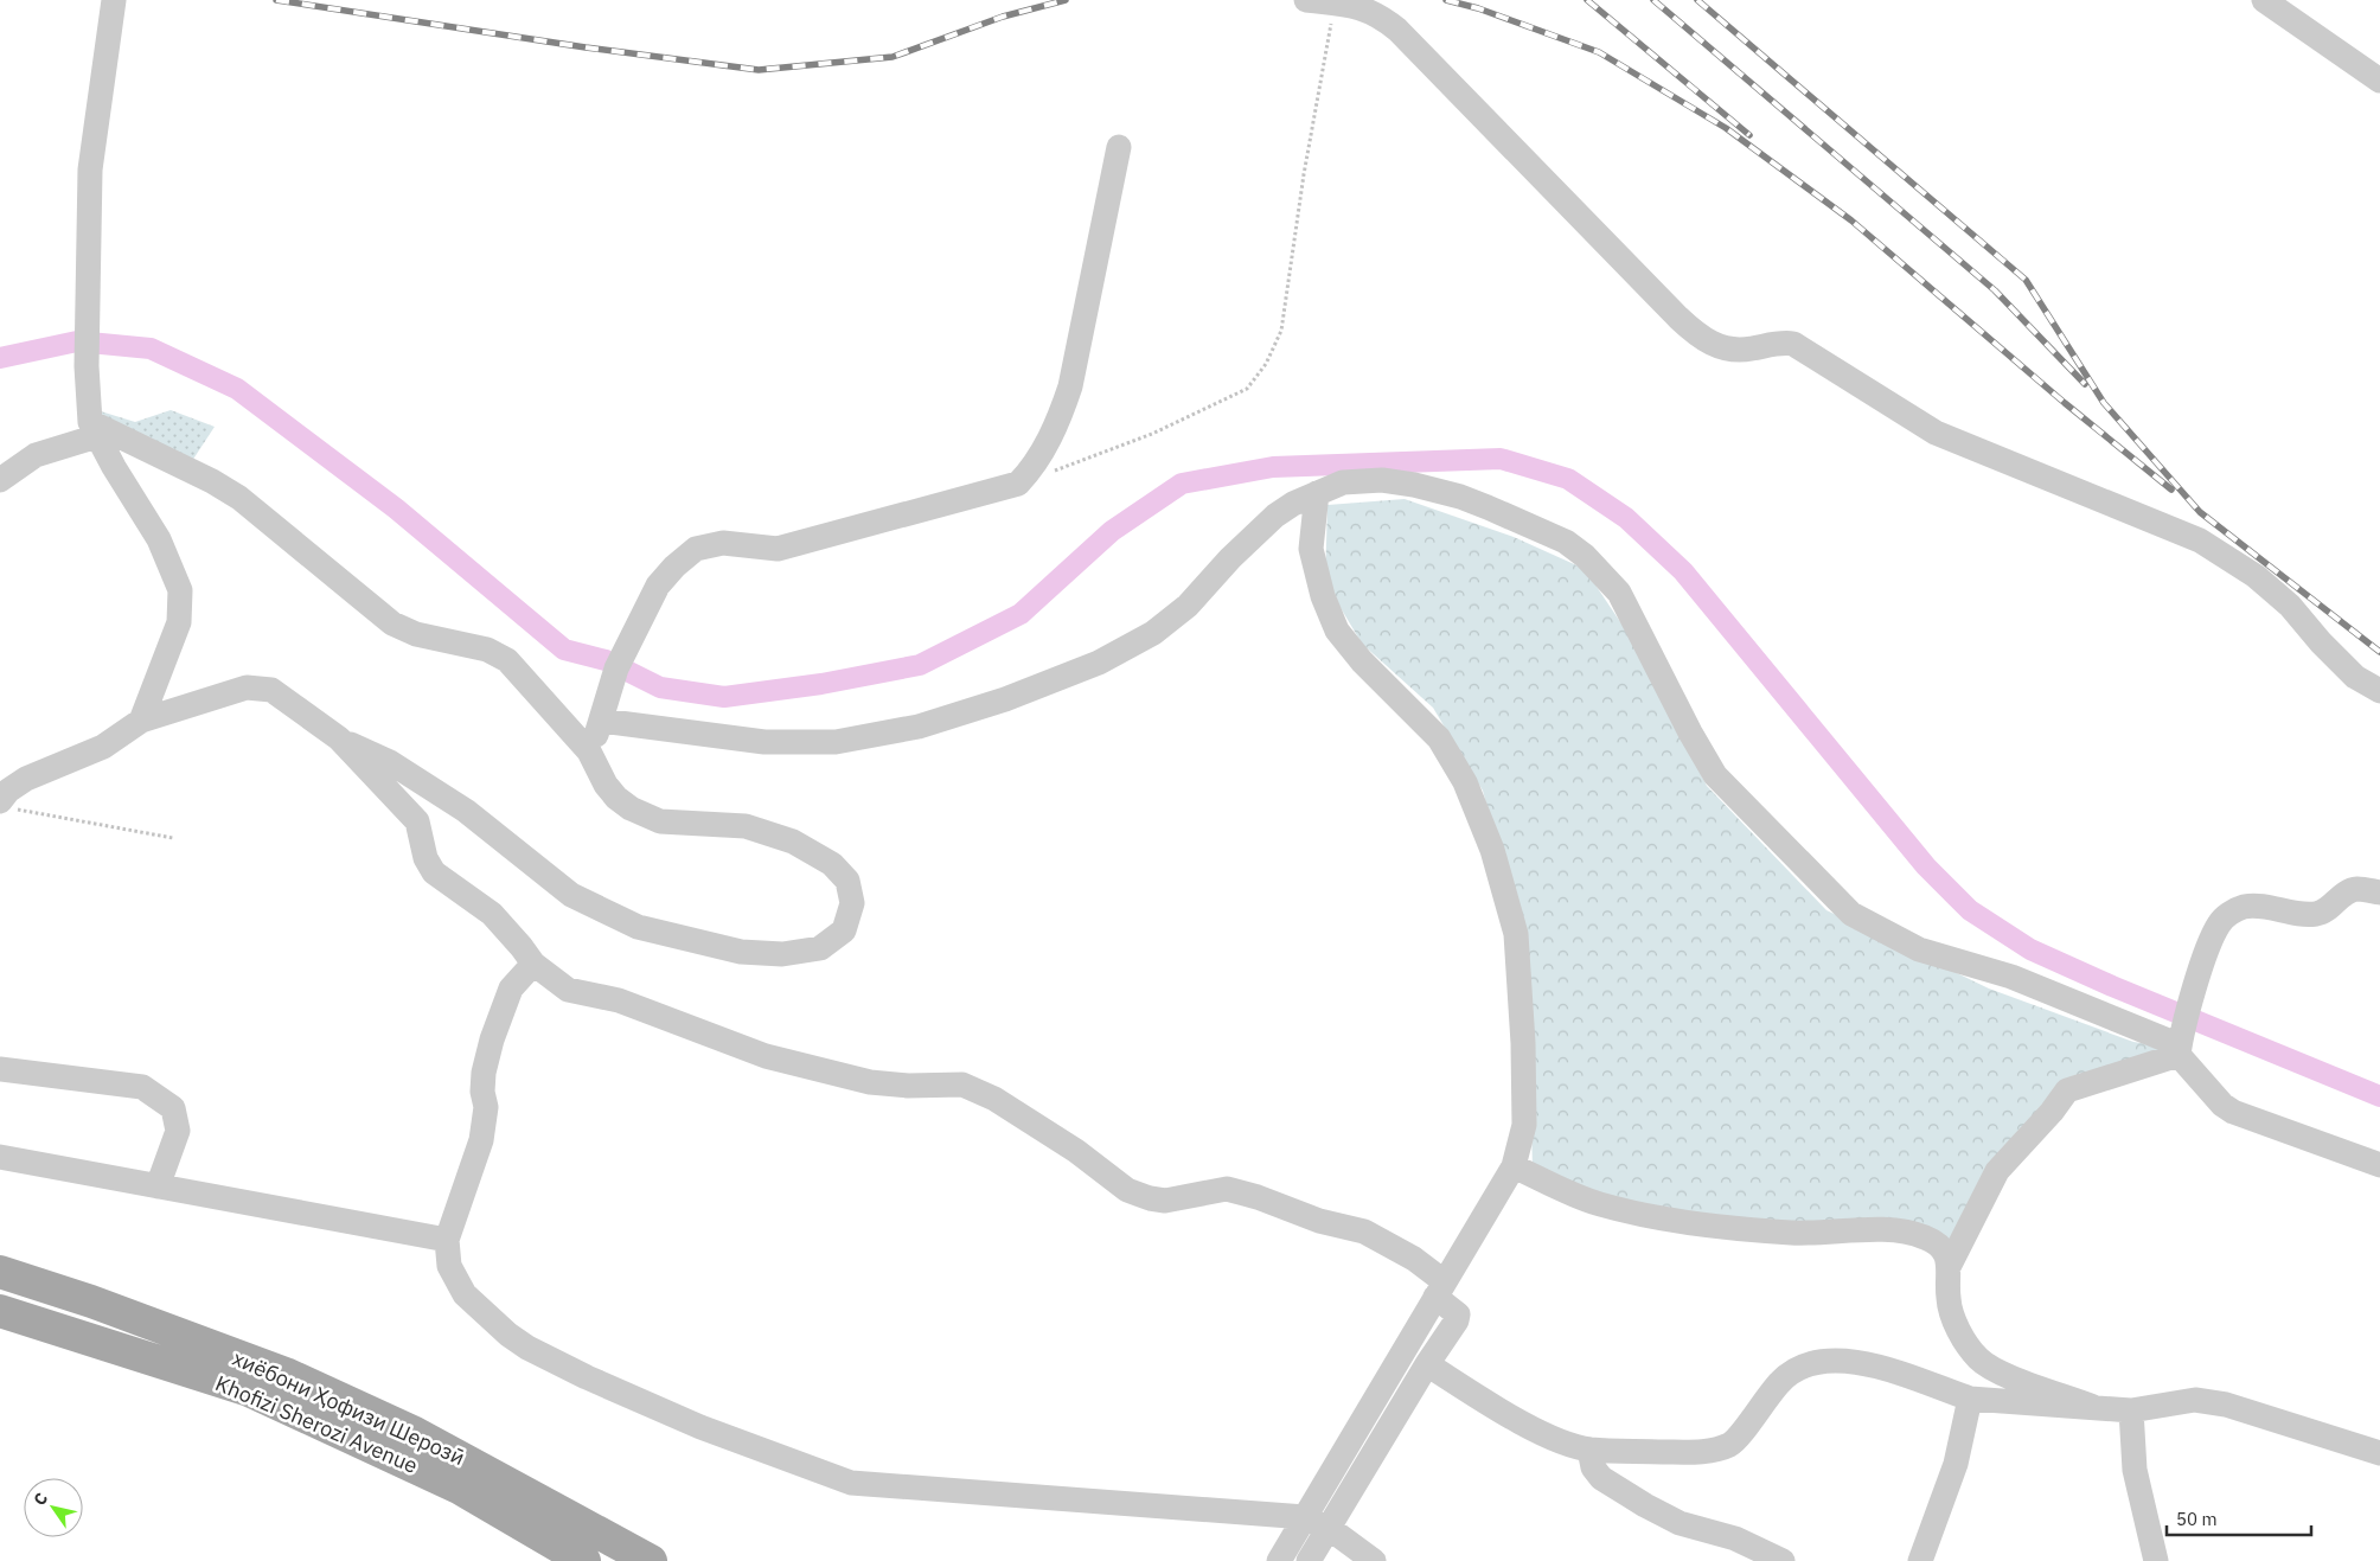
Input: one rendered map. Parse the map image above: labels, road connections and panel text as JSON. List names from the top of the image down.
{
  "streets": {
    "main road": ["хиёбони Ҳофизи Шерозӣ", "Khofizi Sherozi Avenue"]
  },
  "scale_bar": "50 m",
  "north": "top left"
}
